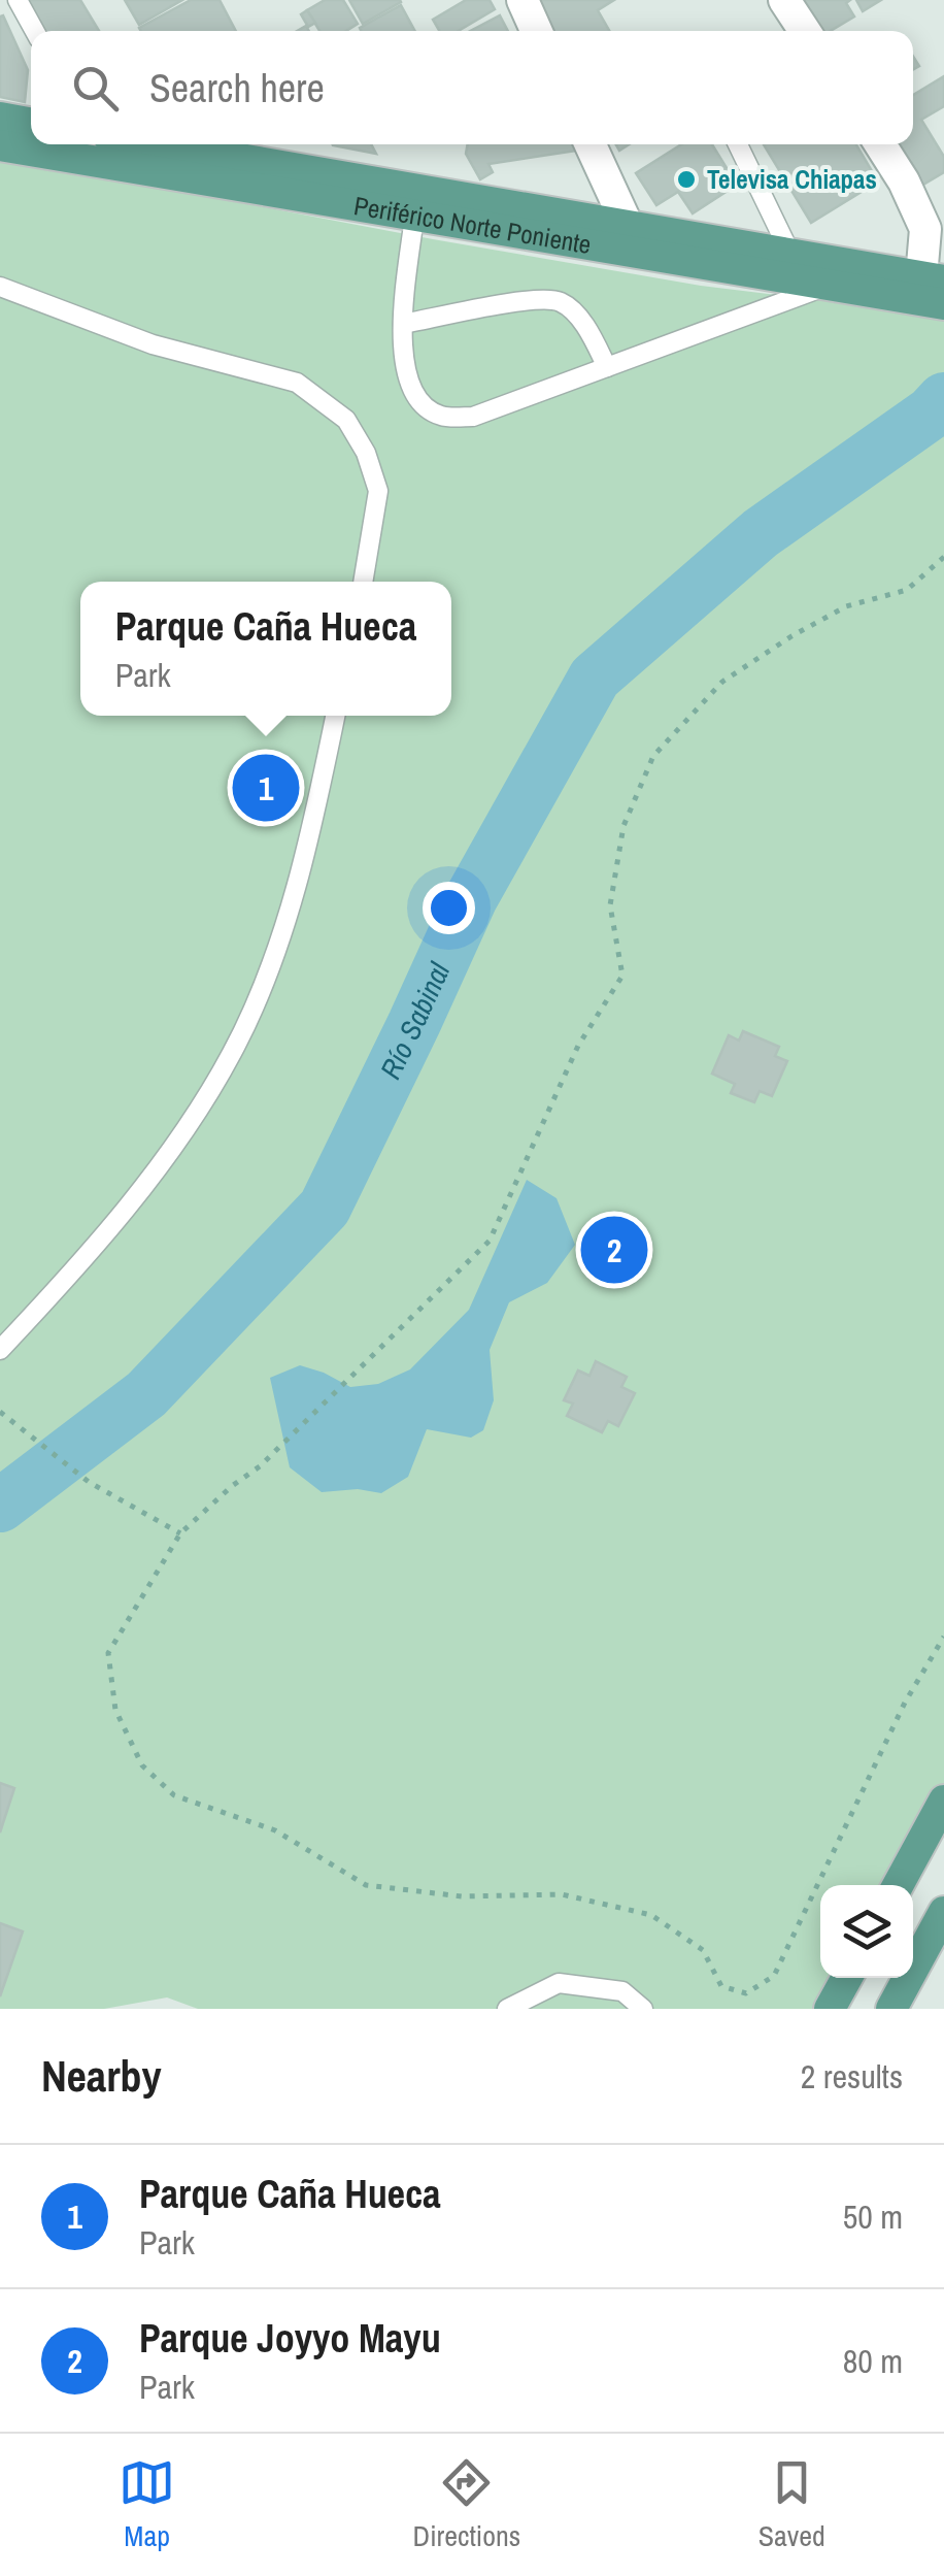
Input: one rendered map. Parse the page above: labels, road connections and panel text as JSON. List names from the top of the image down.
{
  "streets": {
    "main road": ["Periférico Norte Poniente"]
  },
  "water": ["Río Sabinal"],
  "places": ["Televisa Chiapas"],
  "page": {
    "search": "Search here",
    "popup": ["Parque Caña Hueca", "Park"],
    "pins": ["1", "2"],
    "heading": ["Nearby", "2 results"],
    "list": [
      {
        "mark": "1",
        "name": "Parque Caña Hueca",
        "note": "Park",
        "value": "50 m"
      },
      {
        "mark": "2",
        "name": "Parque Joyyo Mayu",
        "note": "Park",
        "value": "80 m"
      }
    ],
    "nav": ["Map", "Directions", "Saved"]
  }
}
